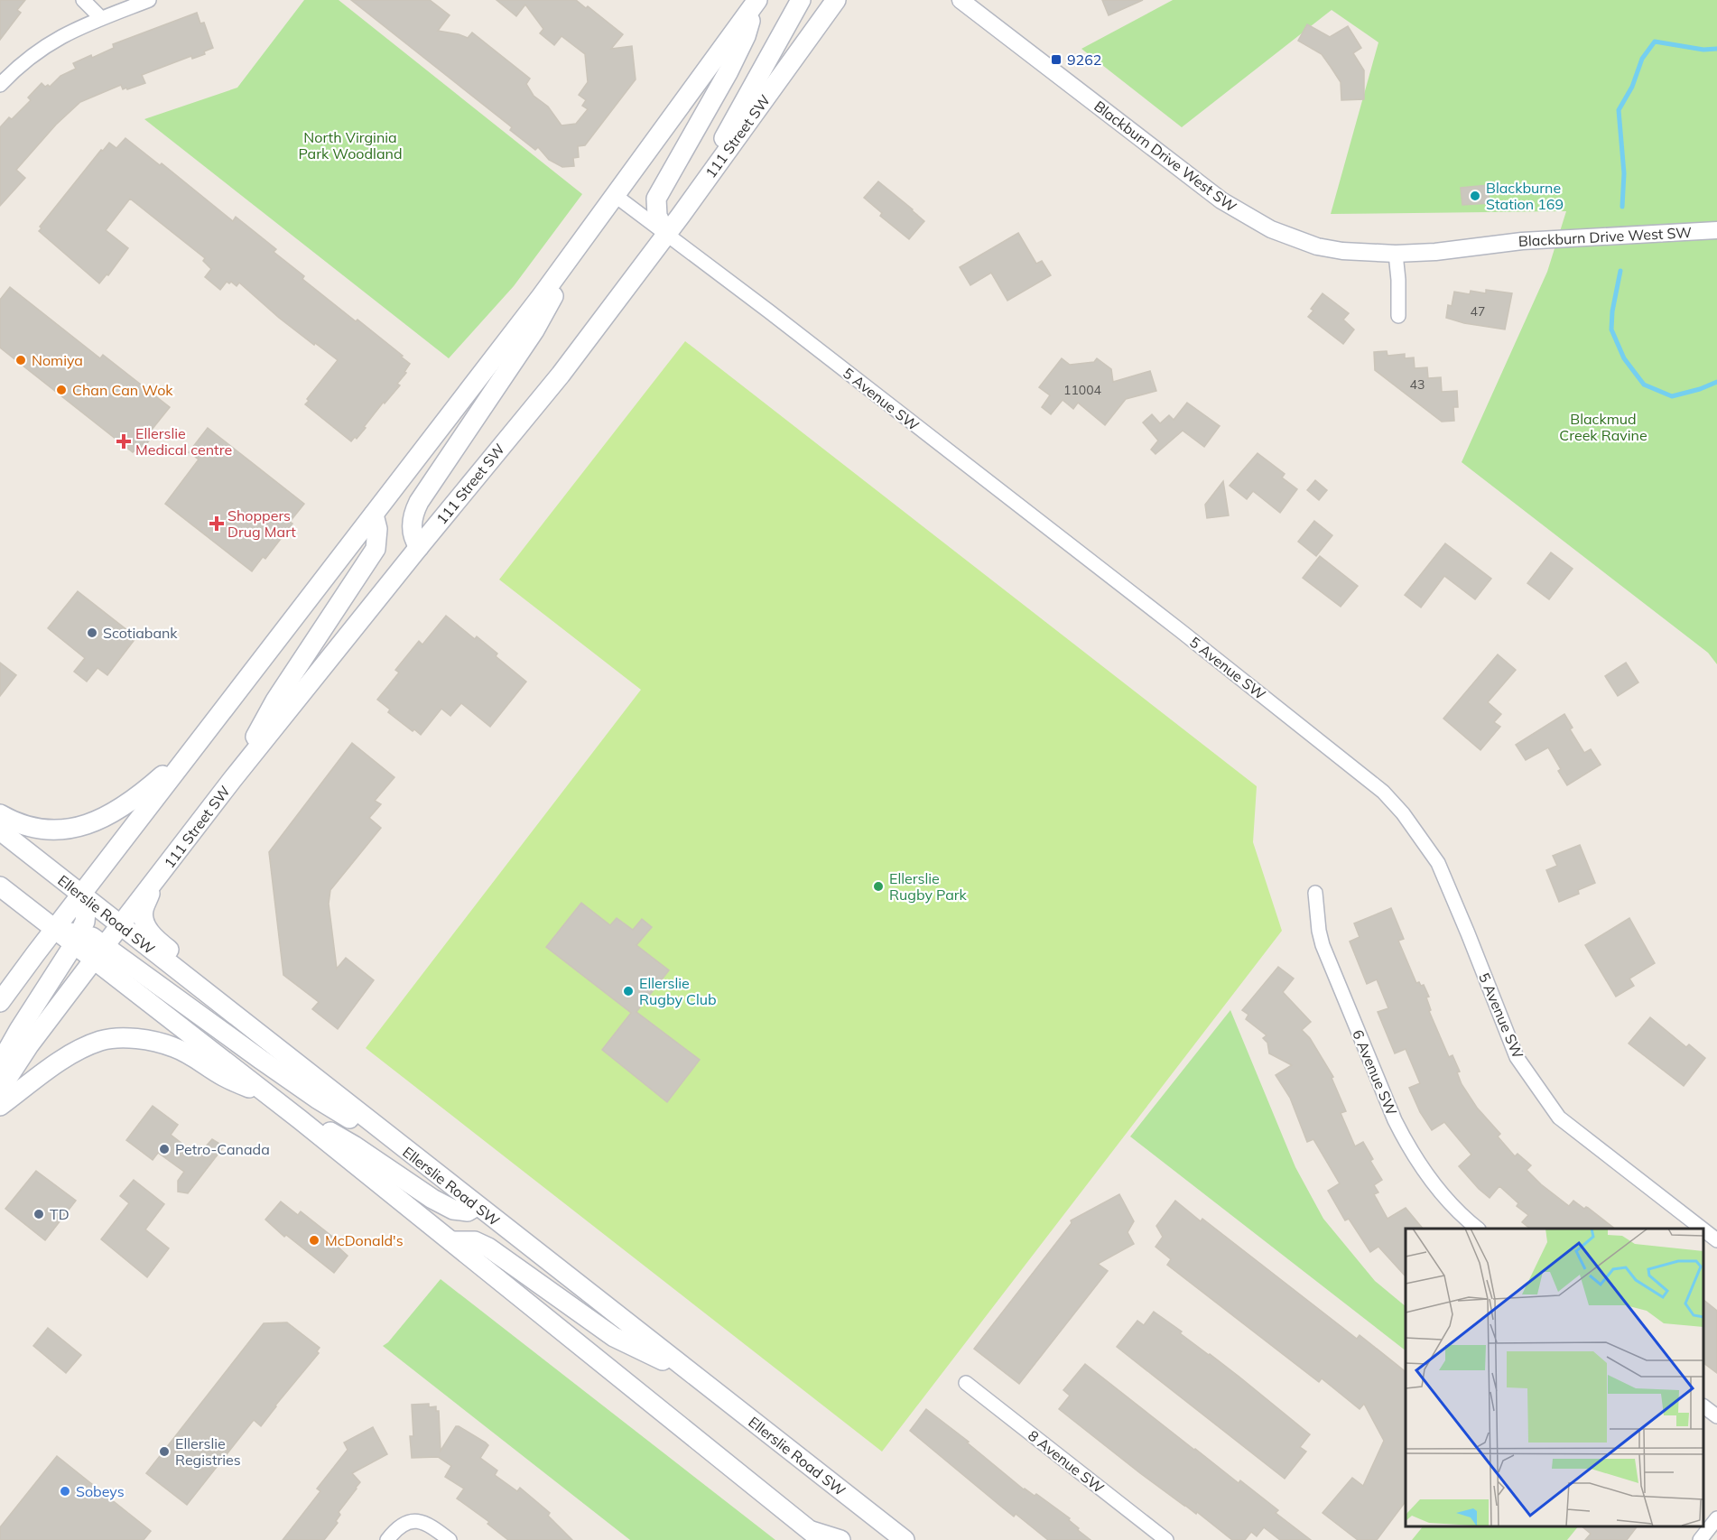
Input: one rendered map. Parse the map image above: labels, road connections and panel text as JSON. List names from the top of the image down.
{
  "streets": {
    "main road": ["111 Street SW", "Ellerslie Road SW"],
    "street": [
      "Blackburn Drive West SW",
      "5 Avenue SW",
      "6 Avenue SW",
      "8 Avenue SW"
    ]
  },
  "crossings": [
    ["111 Street SW", "5 Avenue SW"],
    ["111 Street SW", "Ellerslie Road SW"]
  ],
  "parks": ["North Virginia Park Woodland", "Blackmud Creek Ravine"],
  "places": {
    "transit": ["9262"],
    "other": [
      "Blackburne Station 169",
      "Nomiya",
      "Chan Can Wok",
      "Scotiabank",
      "Ellerslie Rugby Park",
      "Ellerslie Rugby Club",
      "Petro-Canada",
      "TD",
      "McDonald's",
      "Ellerslie Registries",
      "Sobeys"
    ],
    "health": ["Ellerslie Medical centre", "Shoppers Drug Mart"]
  },
  "house_numbers": ["47", "43", "11004"]
}
